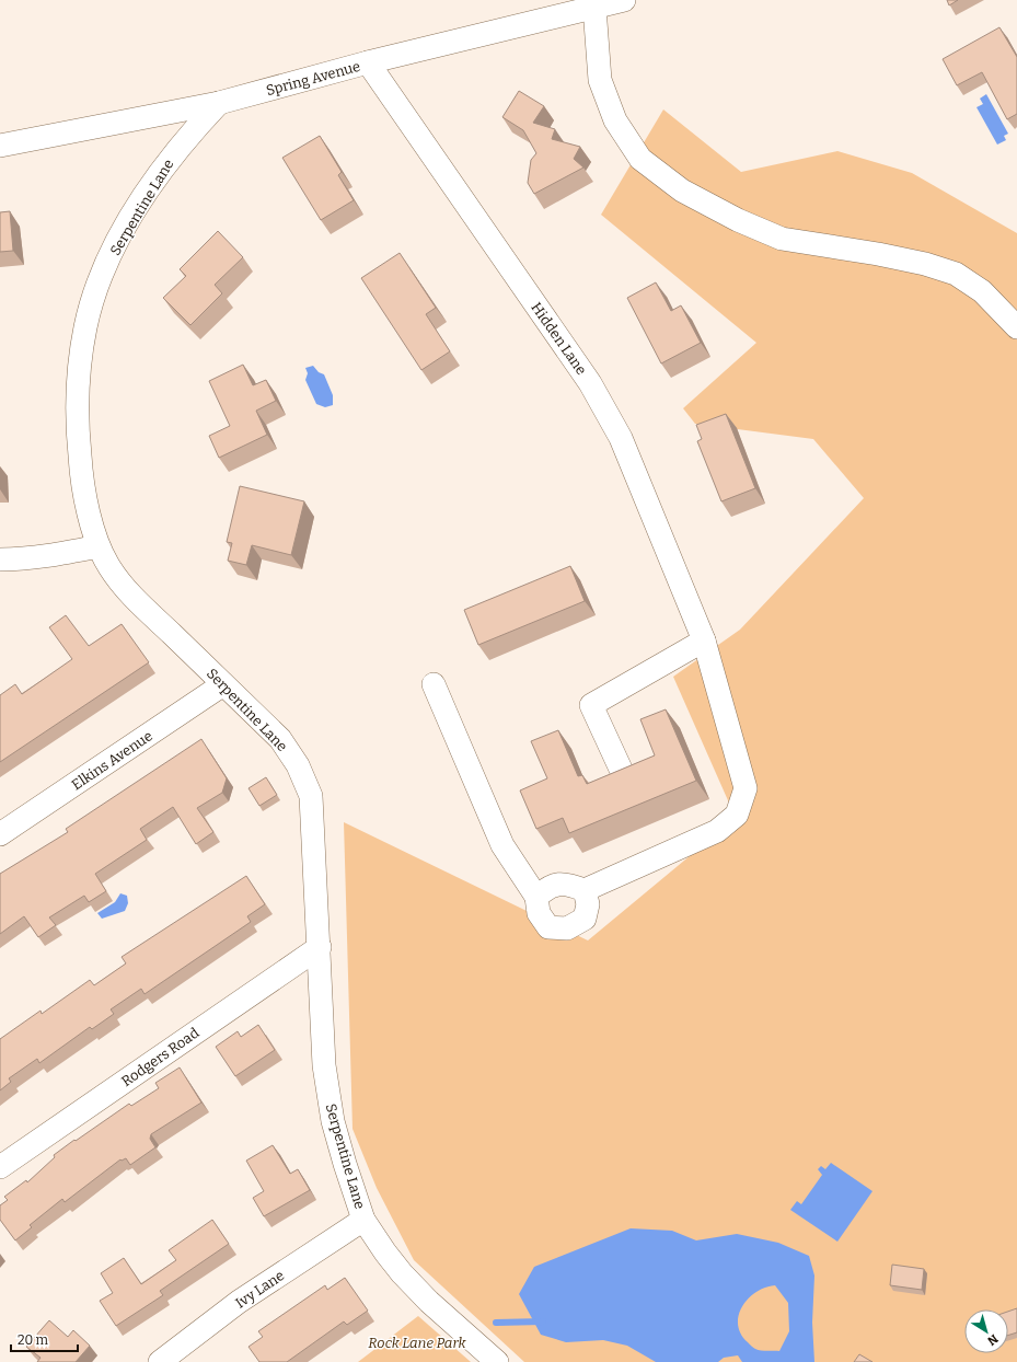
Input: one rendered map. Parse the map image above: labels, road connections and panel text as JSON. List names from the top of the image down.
{
  "streets": {
    "street": [
      "Spring Avenue",
      "Serpentine Lane",
      "Hidden Lane",
      "Elkins Avenue",
      "Rodgers Road",
      "Ivy Lane"
    ]
  },
  "crossings": [
    ["Spring Avenue", "Serpentine Lane"],
    ["Spring Avenue", "Hidden Lane"],
    ["Serpentine Lane", "Elkins Avenue"],
    ["Serpentine Lane", "Rodgers Road"],
    ["Serpentine Lane", "Ivy Lane"]
  ],
  "parks": ["Rock Lane Park"],
  "scale_bar": "20 m",
  "north": "bottom right"
}
